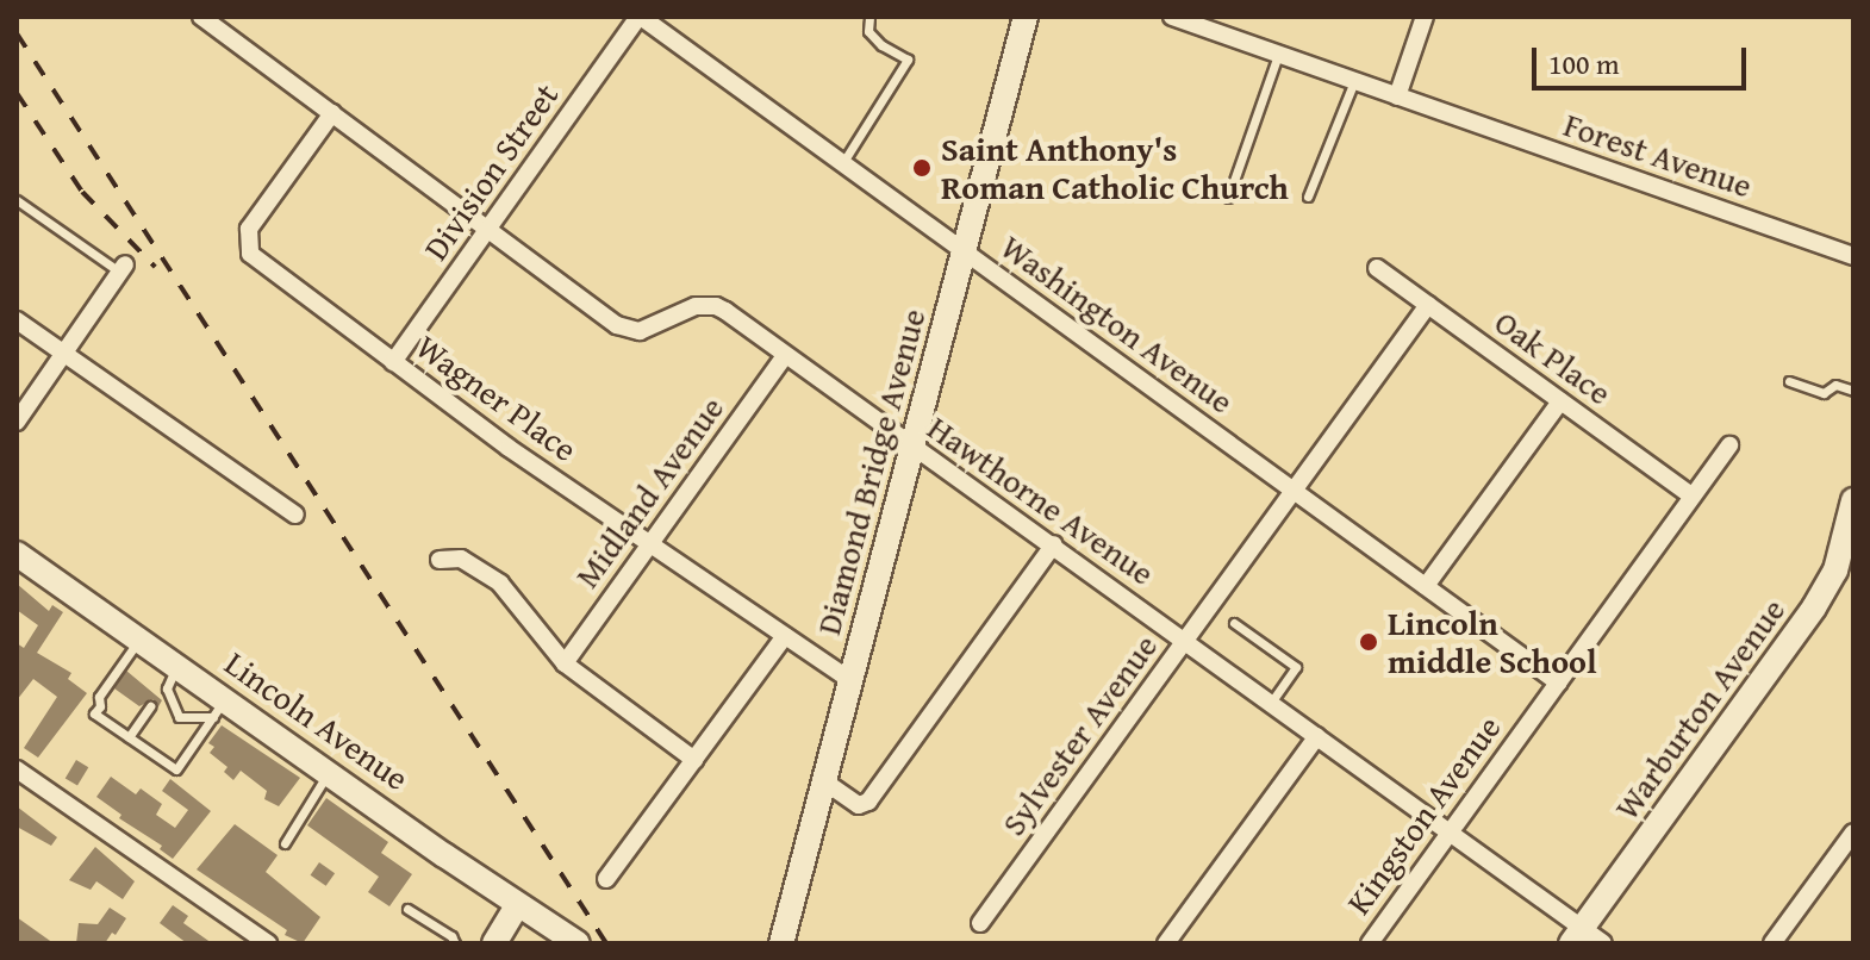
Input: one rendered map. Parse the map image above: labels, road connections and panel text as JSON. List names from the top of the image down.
{
  "streets": {
    "street": [
      "Forest Avenue",
      "Division Street",
      "Washington Avenue",
      "Oak Place",
      "Wagner Place",
      "Diamond Bridge Avenue",
      "Midland Avenue",
      "Hawthorne Avenue",
      "Warburton Avenue",
      "Lincoln Avenue",
      "Sylvester Avenue",
      "Kingston Avenue"
    ]
  },
  "crossings": [
    ["Division Street", "Washington Avenue"],
    ["Division Street", "Wagner Place"],
    ["Division Street", "Hawthorne Avenue"],
    ["Washington Avenue", "Diamond Bridge Avenue"],
    ["Washington Avenue", "Sylvester Avenue"],
    ["Washington Avenue", "Kingston Avenue"],
    ["Oak Place", "Sylvester Avenue"],
    ["Oak Place", "Kingston Avenue"],
    ["Wagner Place", "Diamond Bridge Avenue"],
    ["Wagner Place", "Midland Avenue"],
    ["Wagner Place", "Hawthorne Avenue"],
    ["Diamond Bridge Avenue", "Hawthorne Avenue"],
    ["Midland Avenue", "Hawthorne Avenue"],
    ["Hawthorne Avenue", "Warburton Avenue"],
    ["Hawthorne Avenue", "Sylvester Avenue"],
    ["Hawthorne Avenue", "Kingston Avenue"]
  ],
  "places": ["Saint Anthony's Roman Catholic Church", "Lincoln middle School"],
  "scale_bar": "100 m"
}
